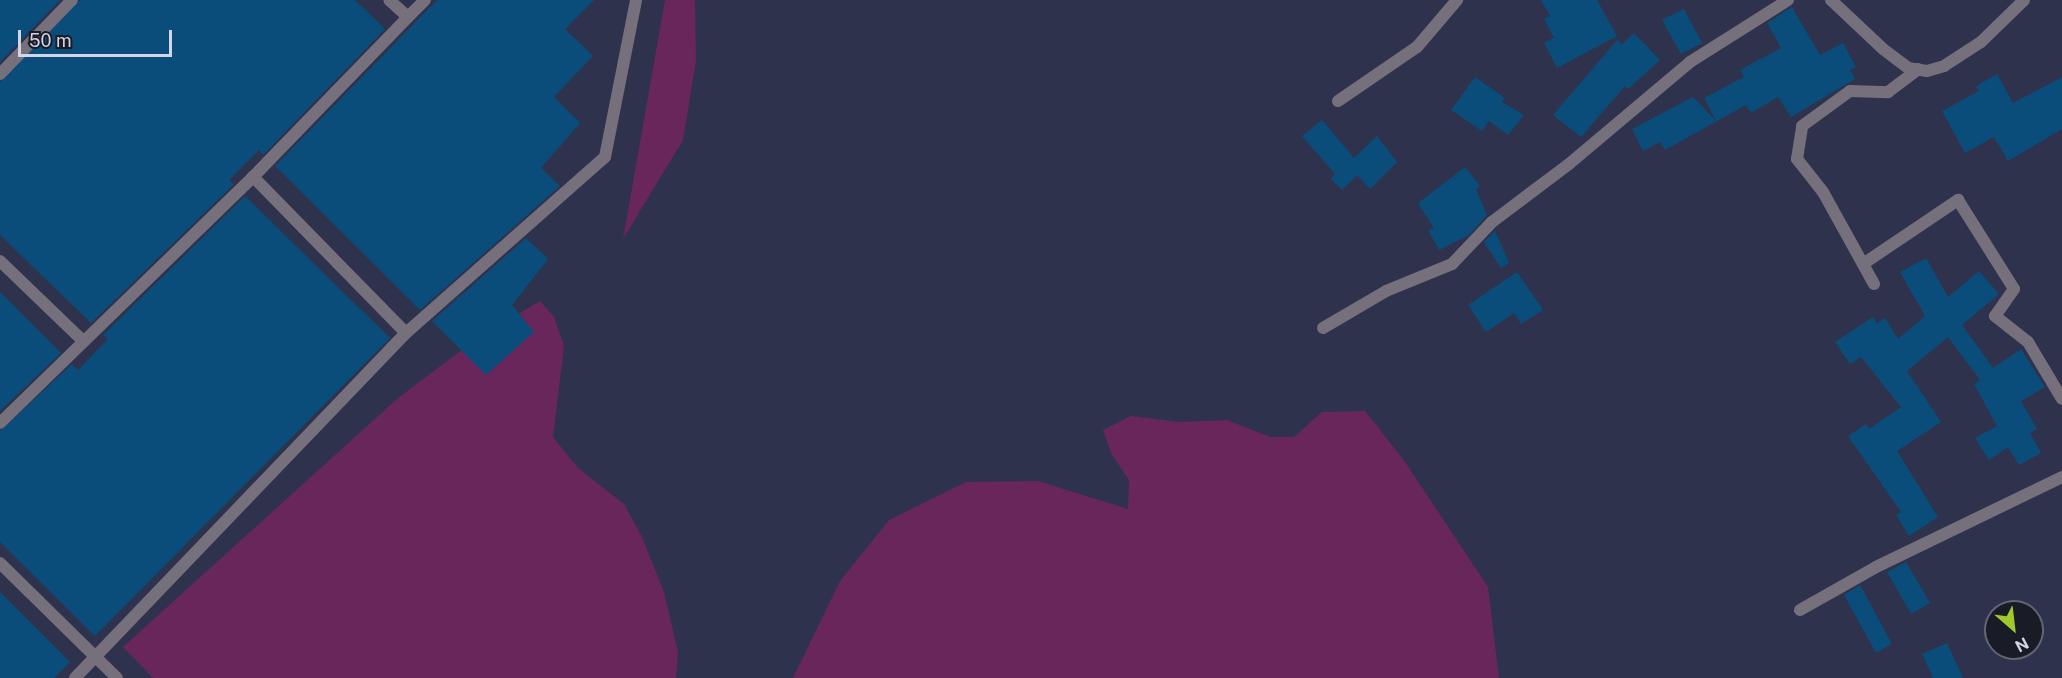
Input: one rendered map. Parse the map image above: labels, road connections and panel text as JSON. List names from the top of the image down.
{
  "scale_bar": "50 m",
  "north": "bottom right"
}
